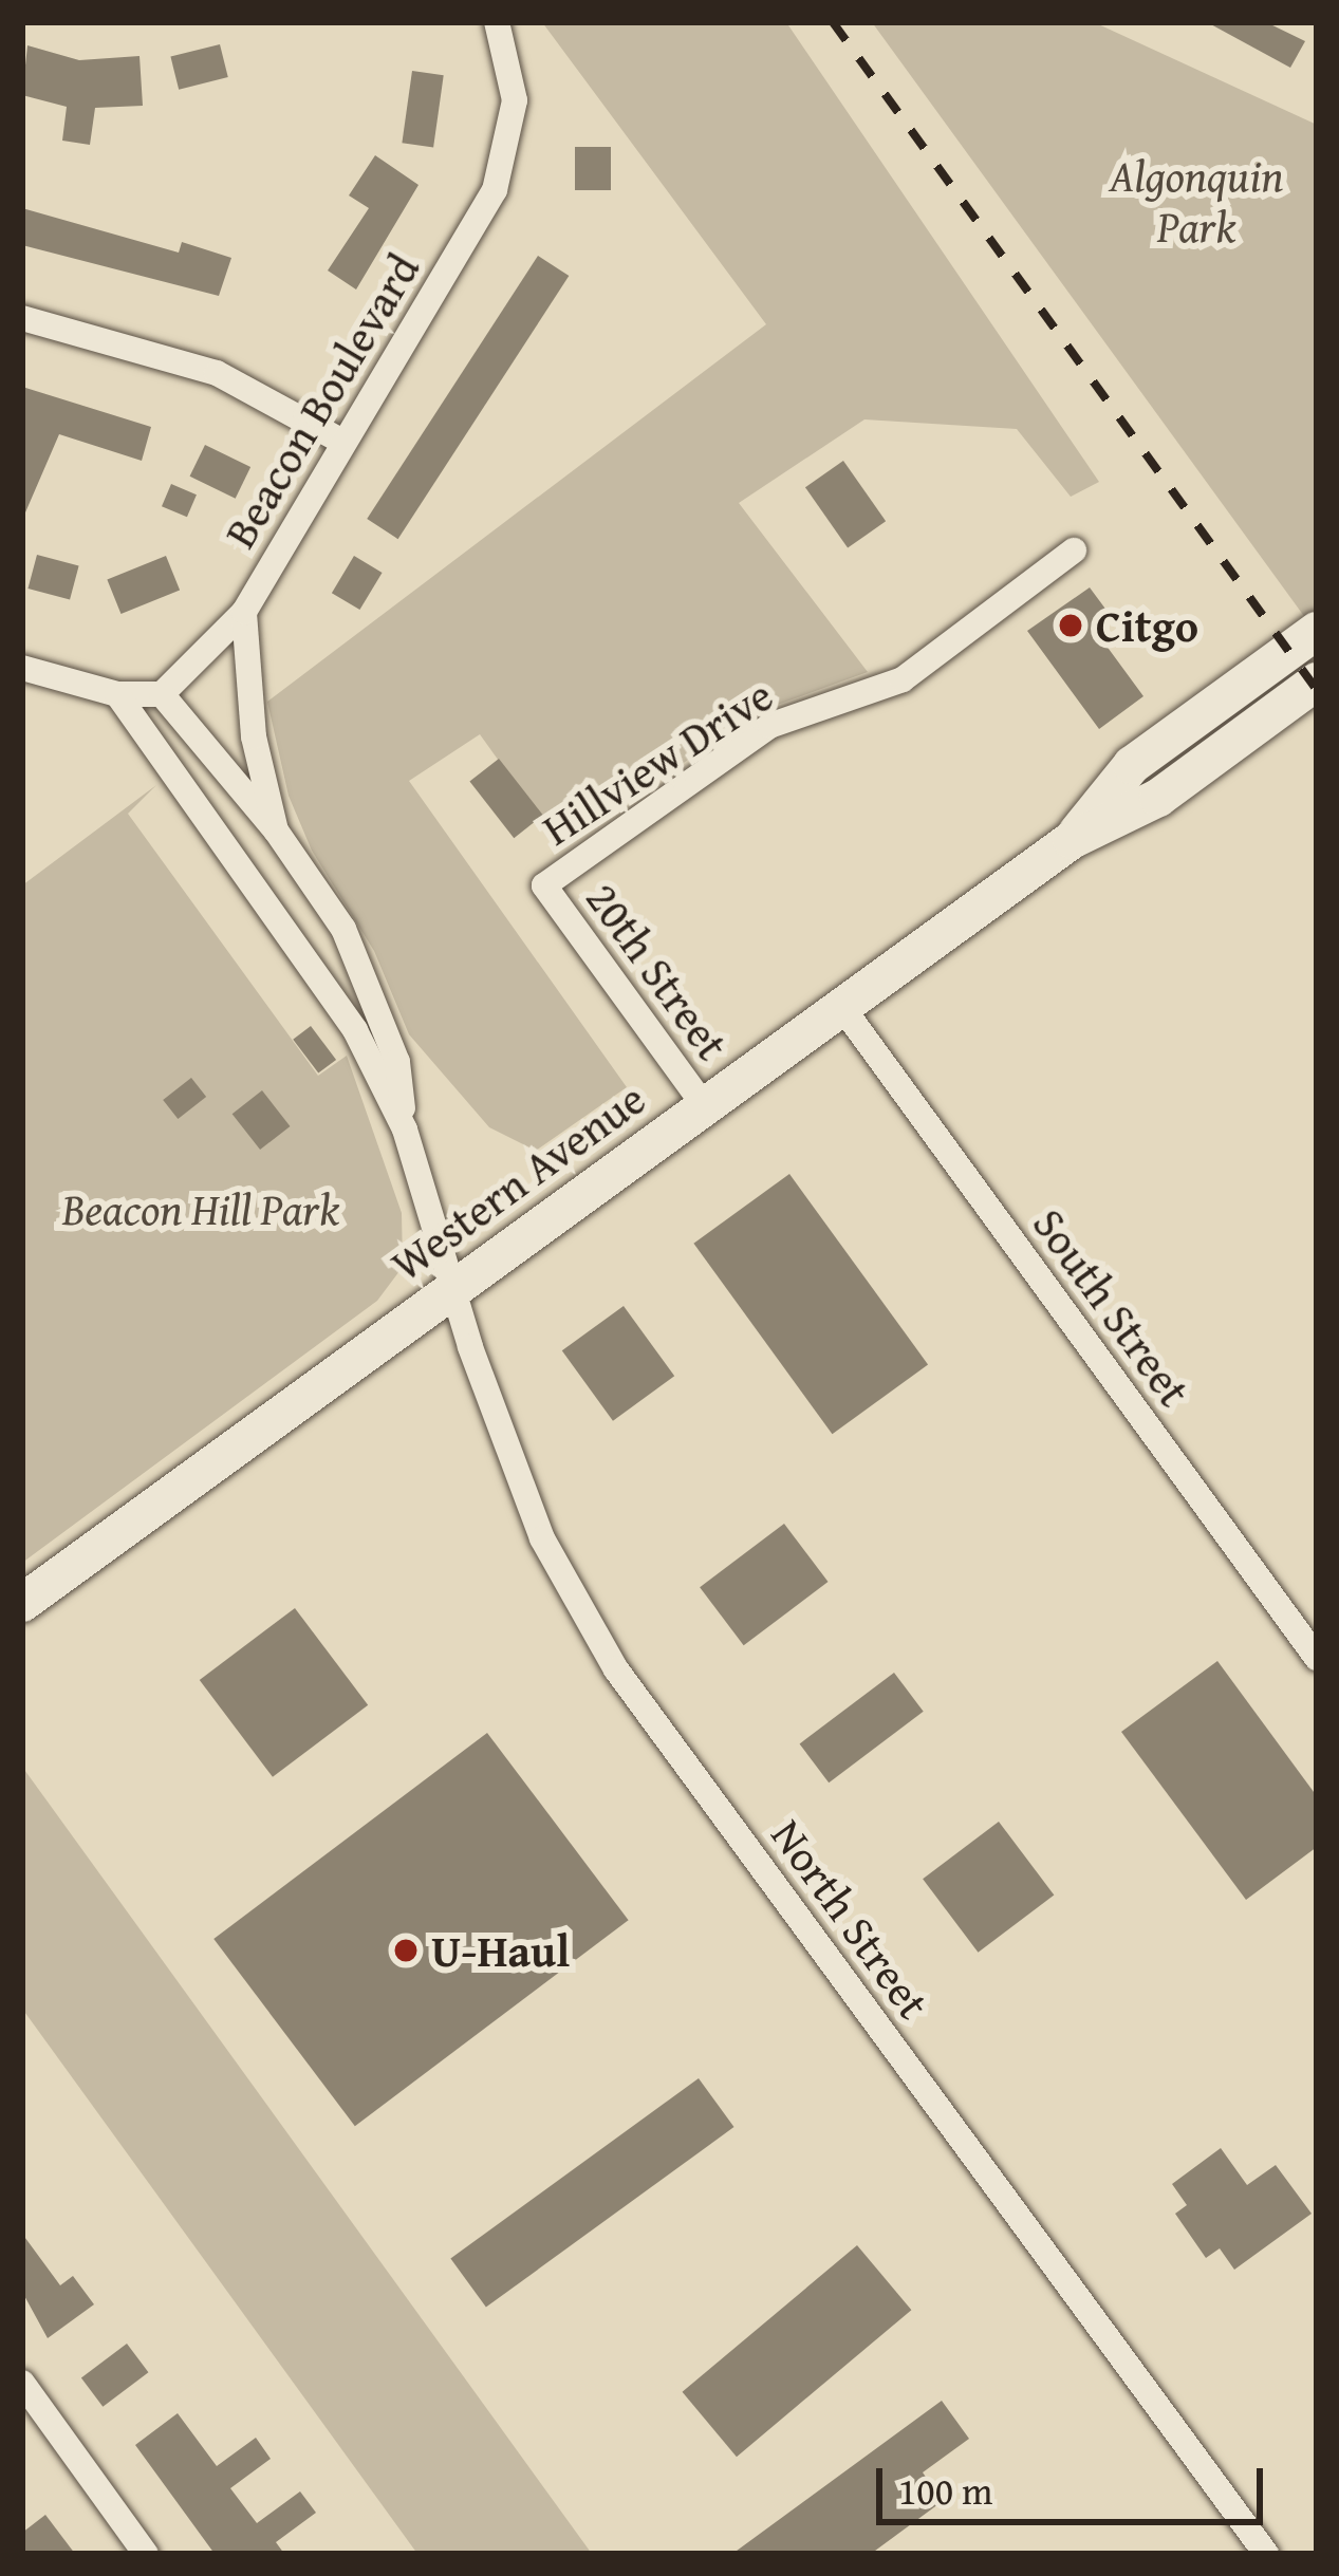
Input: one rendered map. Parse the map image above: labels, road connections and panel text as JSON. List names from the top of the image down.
{
  "streets": {
    "main road": ["Western Avenue"],
    "street": [
      "Beacon Boulevard",
      "Hillview Drive",
      "20th Street",
      "South Street",
      "North Street"
    ]
  },
  "crossings": [
    ["Beacon Boulevard", "Western Avenue"],
    ["Beacon Boulevard", "North Street"],
    ["Hillview Drive", "20th Street"],
    ["20th Street", "Western Avenue"],
    ["Western Avenue", "South Street"],
    ["Western Avenue", "North Street"]
  ],
  "parks": ["Algonquin Park", "Beacon Hill Park"],
  "places": ["Citgo", "U-Haul"],
  "scale_bar": "100 m"
}
